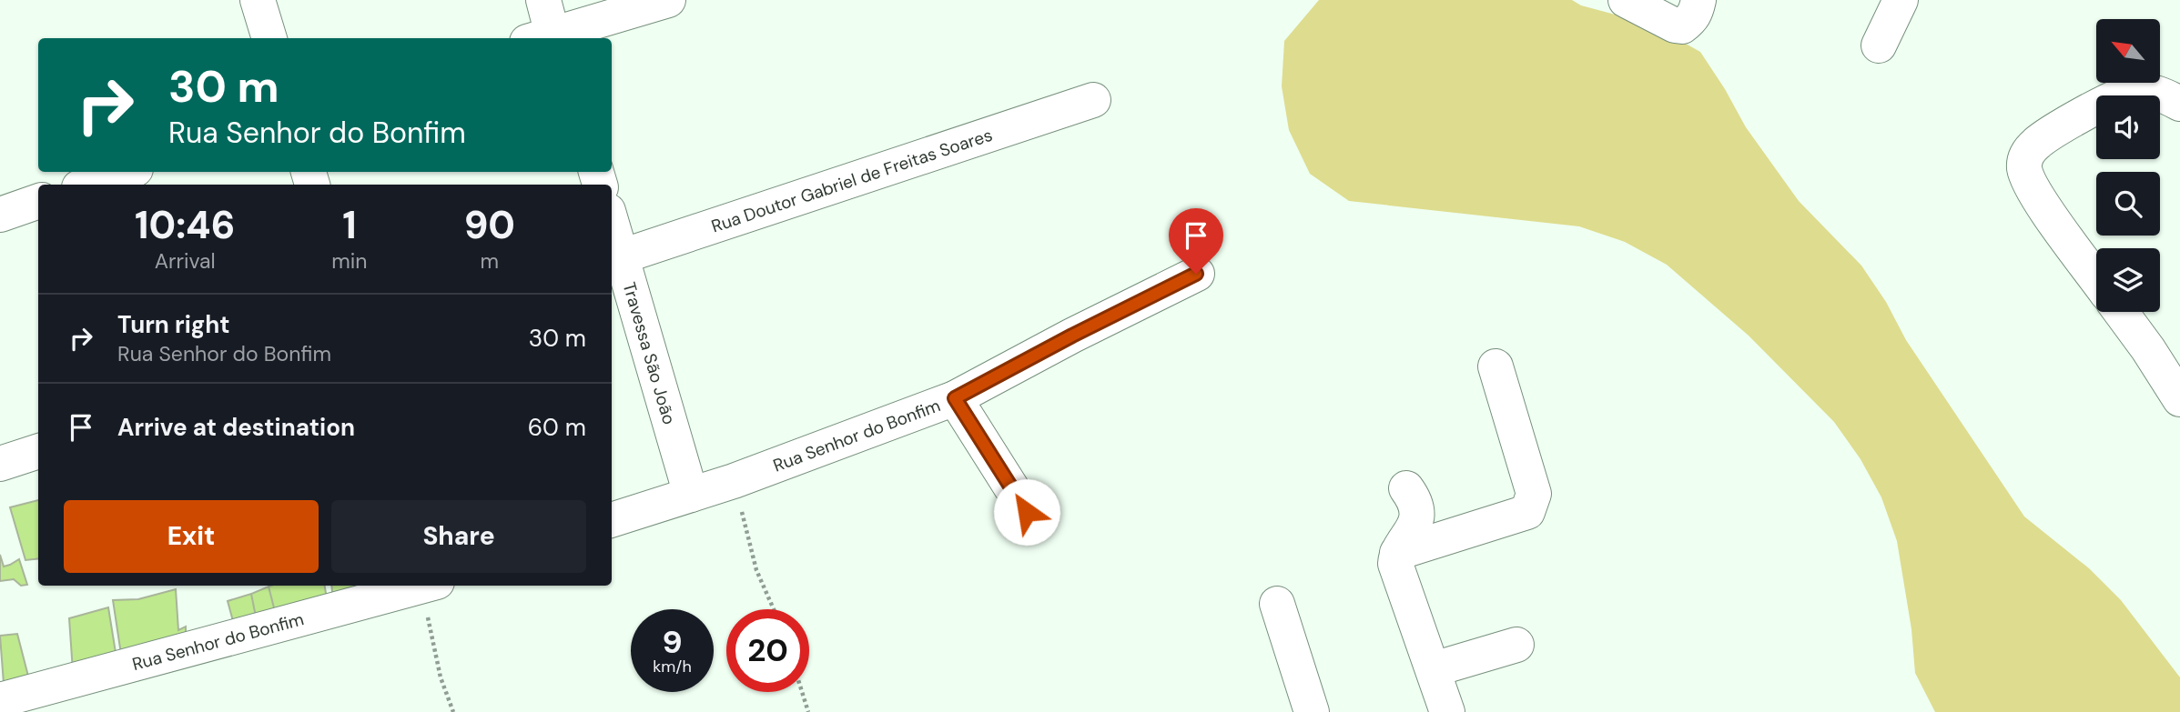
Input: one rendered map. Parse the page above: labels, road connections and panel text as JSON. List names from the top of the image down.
{
  "streets": {
    "street": ["Rua Doutor Gabriel de Freitas Soares", "Travessa São João", "Rua Senhor do Bonfim"]
  },
  "crossings": [
    ["Rua Doutor Gabriel de Freitas Soares", "Travessa São João"],
    ["Travessa São João", "Rua Senhor do Bonfim"]
  ],
  "north": "top left",
  "page": {
    "turn": ["30 m", "Rua Senhor do Bonfim"],
    "eta": [
      "10:46",
      "Arrival",
      "1",
      "min",
      "90",
      "m"
    ],
    "list": [
      {
        "name": "Turn right",
        "note": "Rua Senhor do Bonfim",
        "value": "30 m"
      },
      {
        "name": "Arrive at destination",
        "value": "60 m"
      }
    ],
    "buttons": ["Exit", "Share"],
    "speed": "9 km/h",
    "limit": "20"
  }
}
